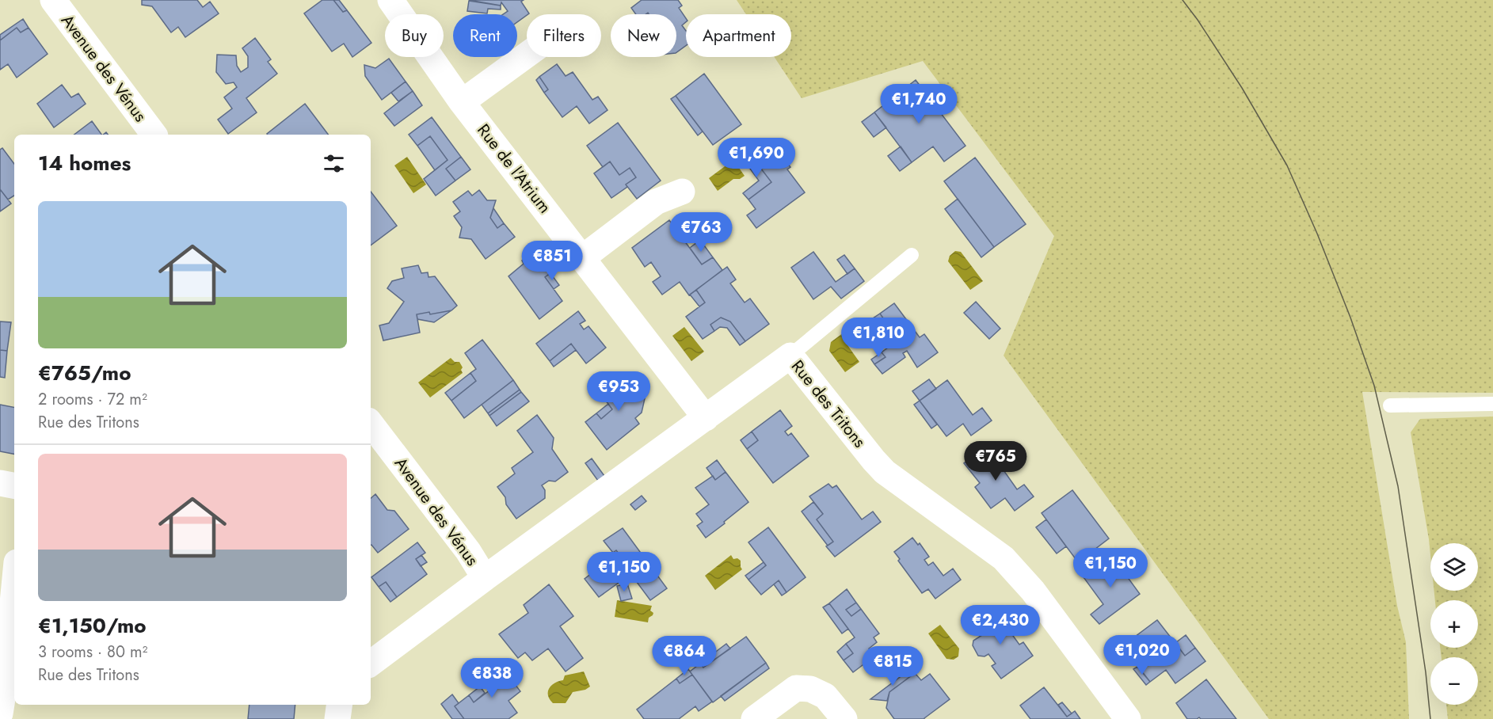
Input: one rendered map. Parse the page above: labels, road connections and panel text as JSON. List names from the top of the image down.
{
  "streets": {
    "street": ["Avenue des Vénus", "Rue de l'Atrium", "Rue des Tritons"]
  },
  "crossings": [
    ["Avenue des Vénus", "Rue des Tritons"],
    ["Rue de l'Atrium", "Rue des Tritons"]
  ],
  "page": {
    "chip": [
      "Buy",
      "Rent",
      "Filters",
      "New",
      "Apartment"
    ],
    "price": [
      "€1,740",
      "€1,690",
      "€763",
      "€851",
      "€1,810",
      "€953",
      "€765",
      "€1,150",
      "€1,150",
      "€2,430",
      "€1,020",
      "€864",
      "€815",
      "€838"
    ],
    "heading": "14 homes",
    "list": [
      {
        "name": "€765/mo",
        "note": "2 rooms · 72 m² · Rue des Tritons"
      },
      {
        "name": "€1,150/mo",
        "note": "3 rooms · 80 m² · Rue des Tritons"
      }
    ],
    "map_buttons": ["+", "−"]
  }
}
